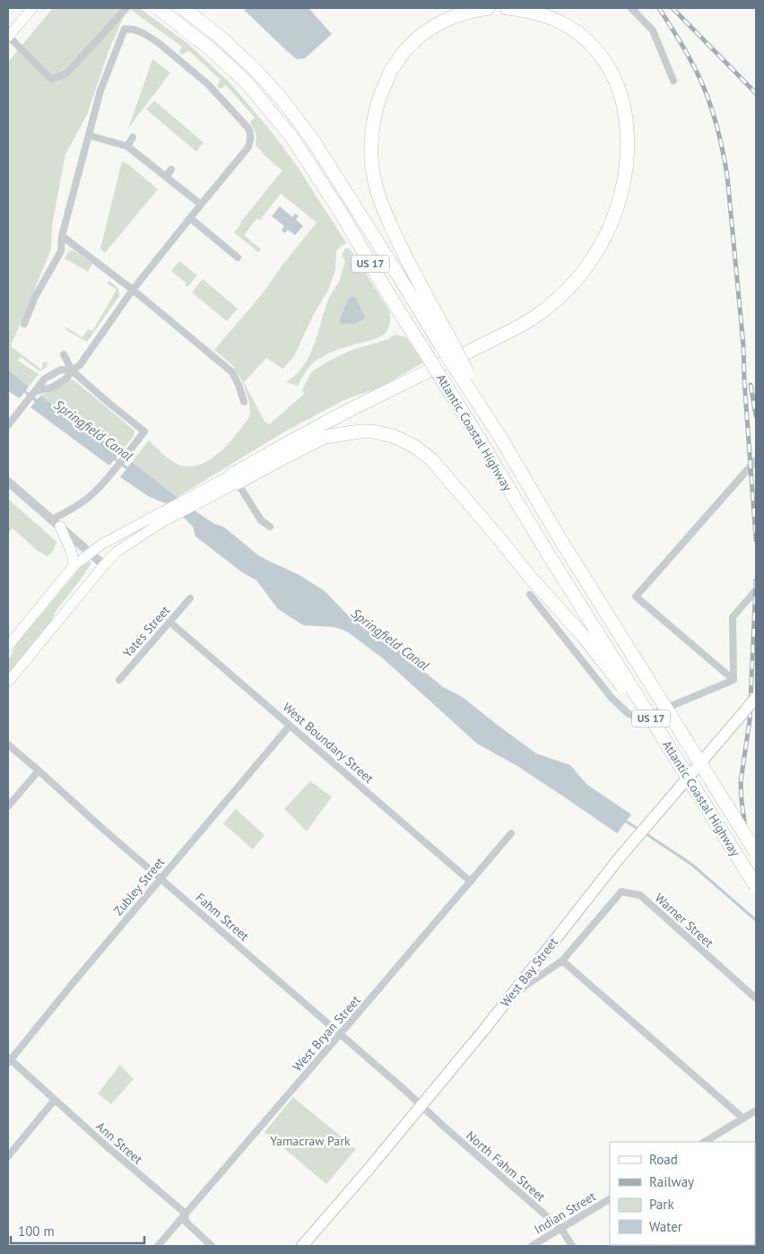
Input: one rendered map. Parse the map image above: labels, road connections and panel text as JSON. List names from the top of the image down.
{
  "streets": {
    "highway": ["US 17", "Atlantic Coastal Highway"],
    "main road": ["West Bay Street"],
    "street": [
      "Yates Street",
      "West Boundary Street",
      "Zubley Street",
      "Fahm Street",
      "Warner Street",
      "West Bryan Street",
      "Ann Street",
      "North Fahm Street",
      "Indian Street"
    ]
  },
  "crossings": [
    ["Yates Street", "West Boundary Street"],
    ["West Boundary Street", "Zubley Street"],
    ["West Boundary Street", "West Bryan Street"],
    ["Zubley Street", "Fahm Street"],
    ["Zubley Street", "Ann Street"],
    ["Fahm Street", "West Bay Street"],
    ["Fahm Street", "West Bryan Street"],
    ["Fahm Street", "North Fahm Street"],
    ["West Bay Street", "North Fahm Street"],
    ["West Bryan Street", "Ann Street"],
    ["North Fahm Street", "Indian Street"]
  ],
  "water": ["Springfield Canal"],
  "parks": ["Yamacraw Park"],
  "legend": [
    "Road",
    "Railway",
    "Park",
    "Water"
  ],
  "scale_bar": "100 m"
}
